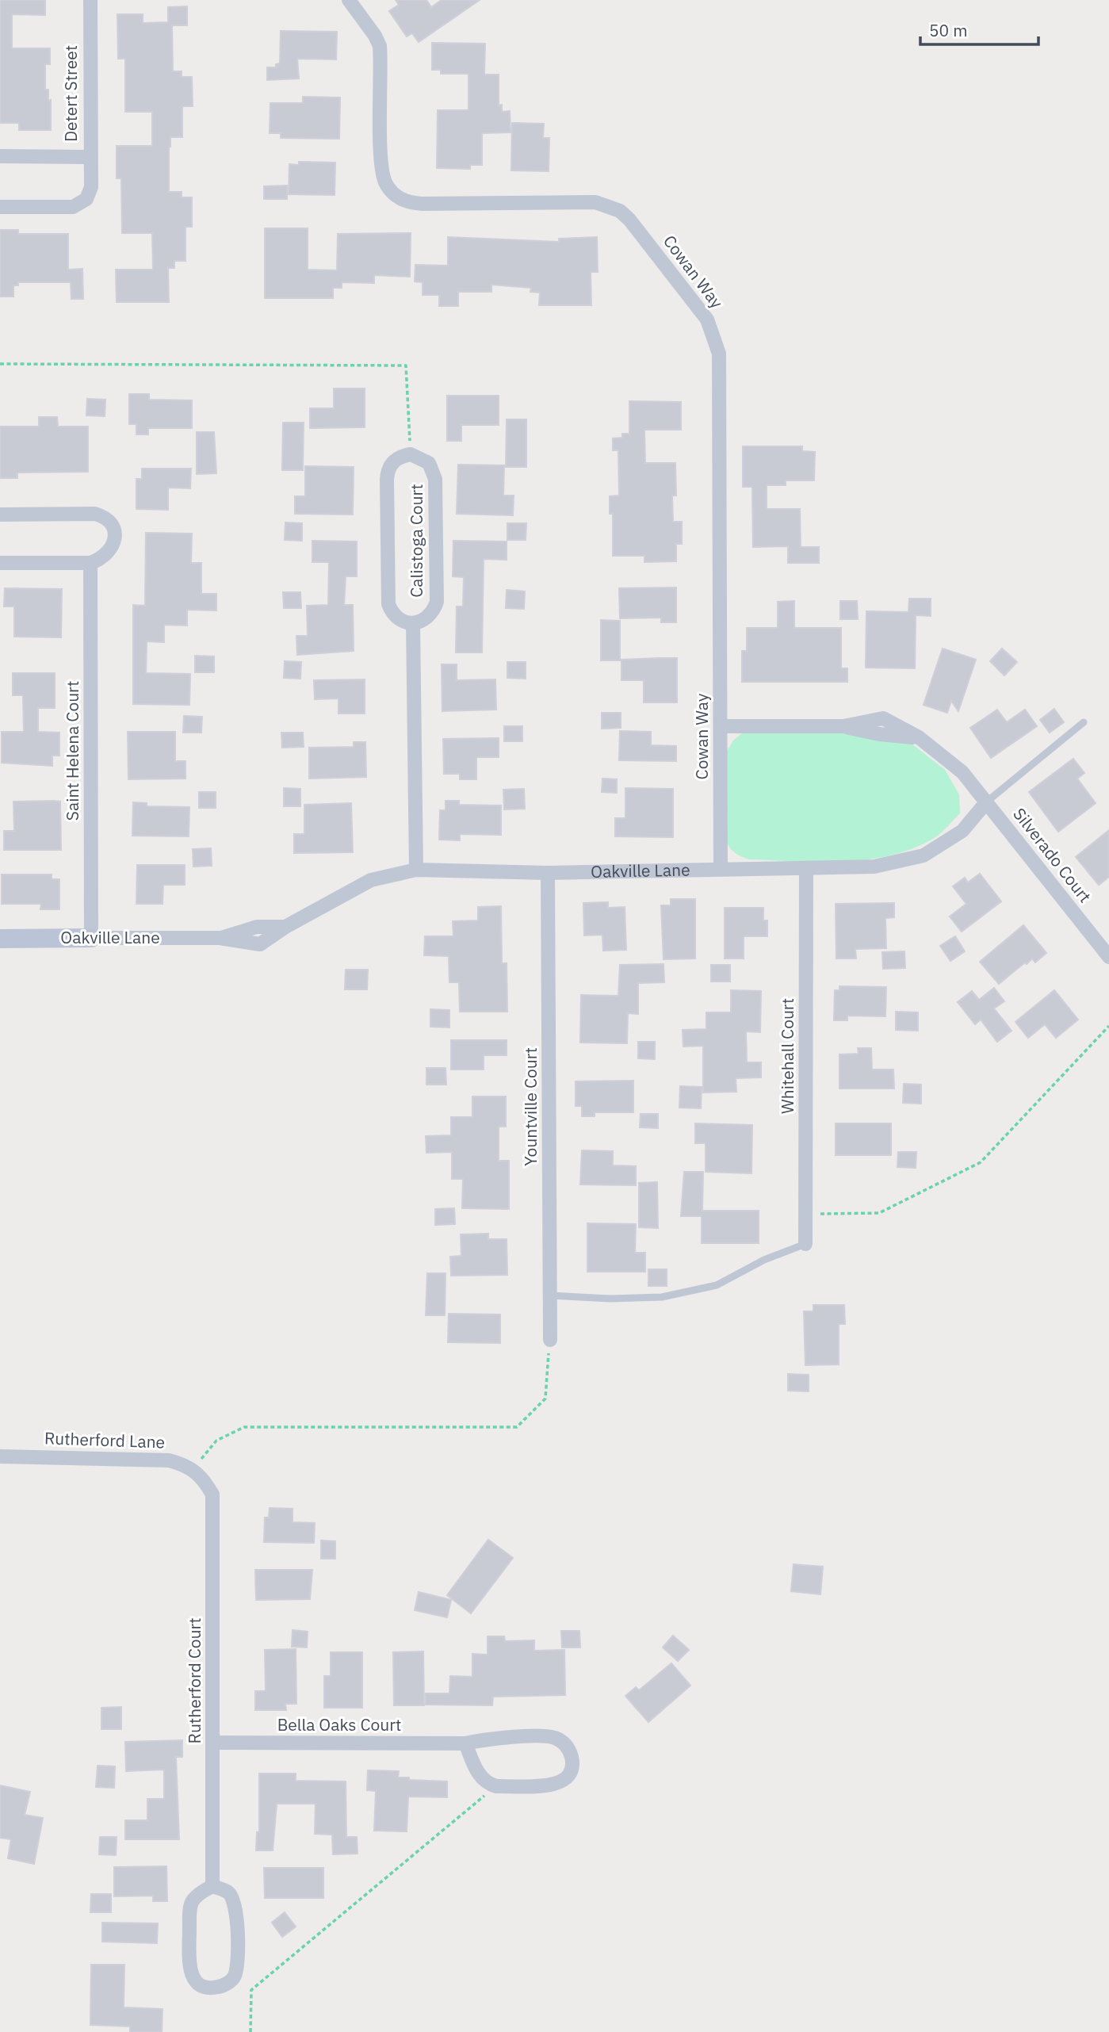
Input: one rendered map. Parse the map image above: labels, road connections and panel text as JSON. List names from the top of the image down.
{
  "streets": {
    "street": [
      "Detert Street",
      "Cowan Way",
      "Calistoga Court",
      "Saint Helena Court",
      "Silverado Court",
      "Oakville Lane",
      "Whitehall Court",
      "Yountville Court",
      "Rutherford Lane",
      "Rutherford Court",
      "Bella Oaks Court"
    ]
  },
  "crossings": [
    ["Cowan Way", "Silverado Court"],
    ["Cowan Way", "Oakville Lane"],
    ["Saint Helena Court", "Oakville Lane"],
    ["Silverado Court", "Oakville Lane"],
    ["Oakville Lane", "Whitehall Court"],
    ["Oakville Lane", "Yountville Court"],
    ["Rutherford Lane", "Rutherford Court"],
    ["Rutherford Court", "Bella Oaks Court"]
  ],
  "scale_bar": "50 m"
}
